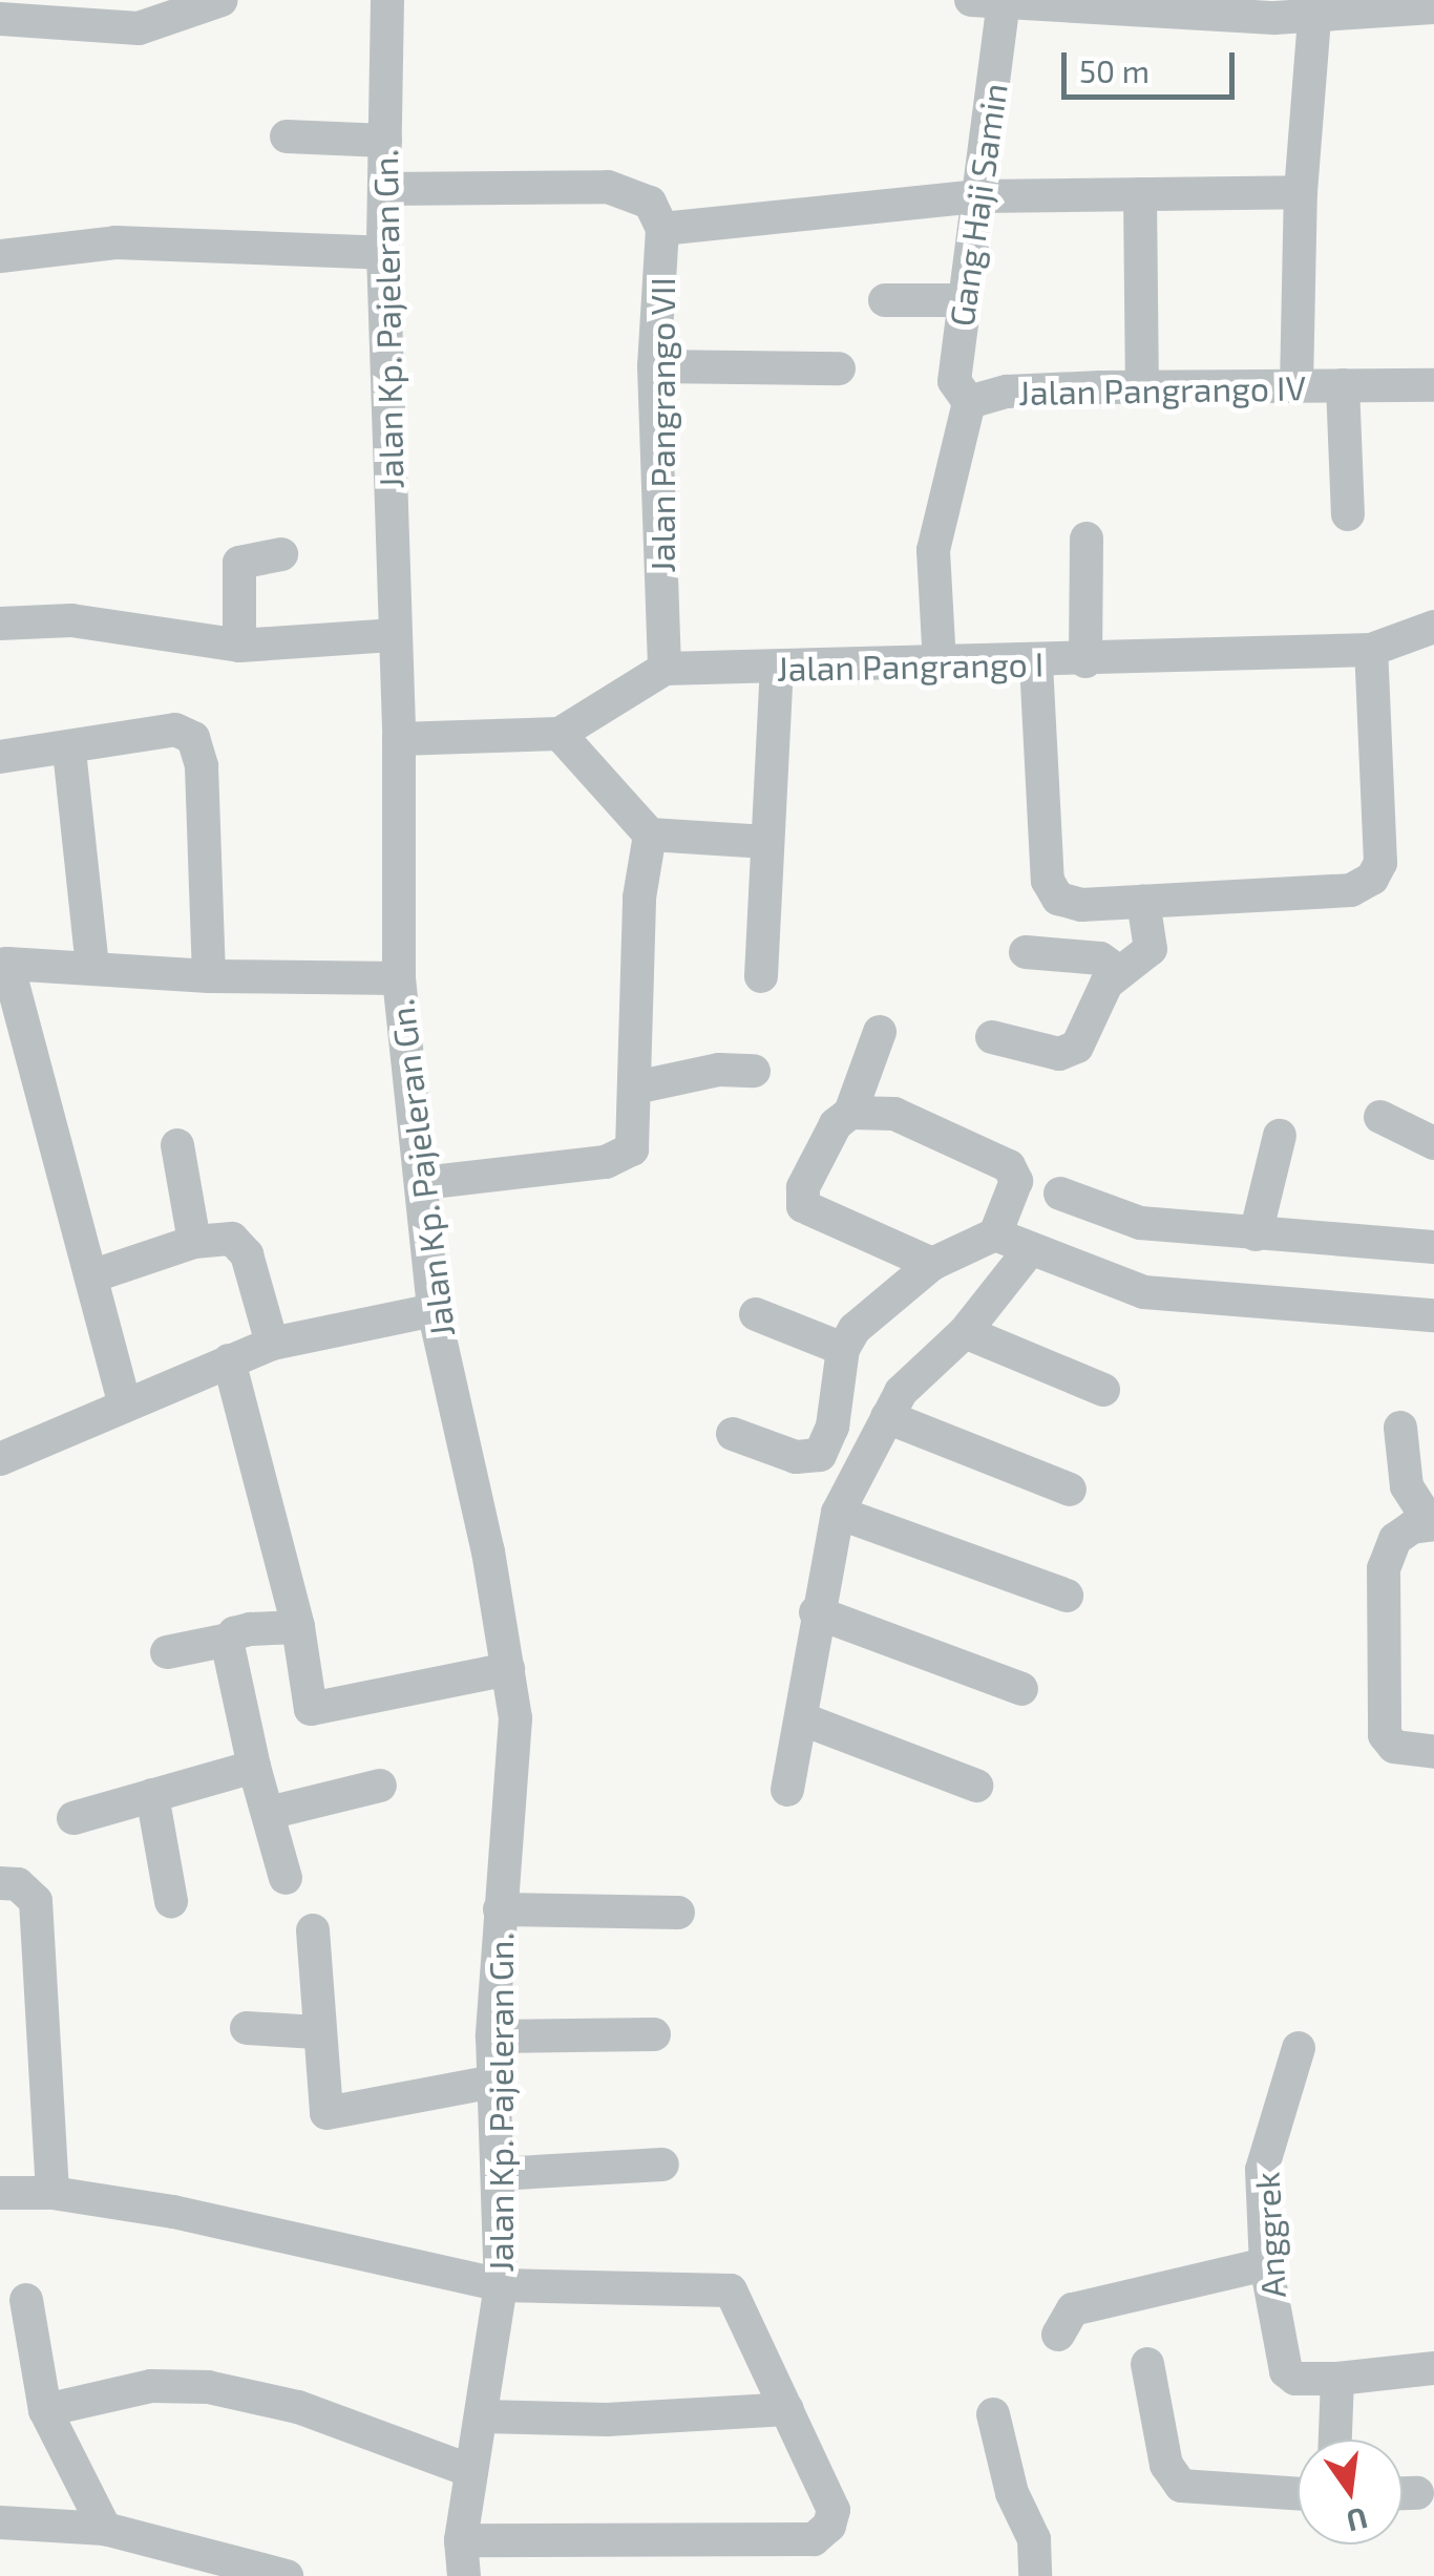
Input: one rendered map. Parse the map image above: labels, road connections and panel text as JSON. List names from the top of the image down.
{
  "streets": {
    "street": [
      "Gang Haji Samin",
      "Jalan Kp. Pajeleran Gn.",
      "Jalan Pangrango IV",
      "Jalan Pangrango VII",
      "Jalan Pangrango I",
      "Anggrek"
    ]
  },
  "crossings": [
    ["Gang Haji Samin", "Jalan Pangrango IV"],
    ["Jalan Kp. Pajeleran Gn.", "Jalan Pangrango VII"],
    ["Jalan Pangrango IV", "Jalan Pangrango I"],
    ["Jalan Pangrango VII", "Jalan Pangrango I"]
  ],
  "scale_bar": "50 m",
  "north": "bottom"
}
